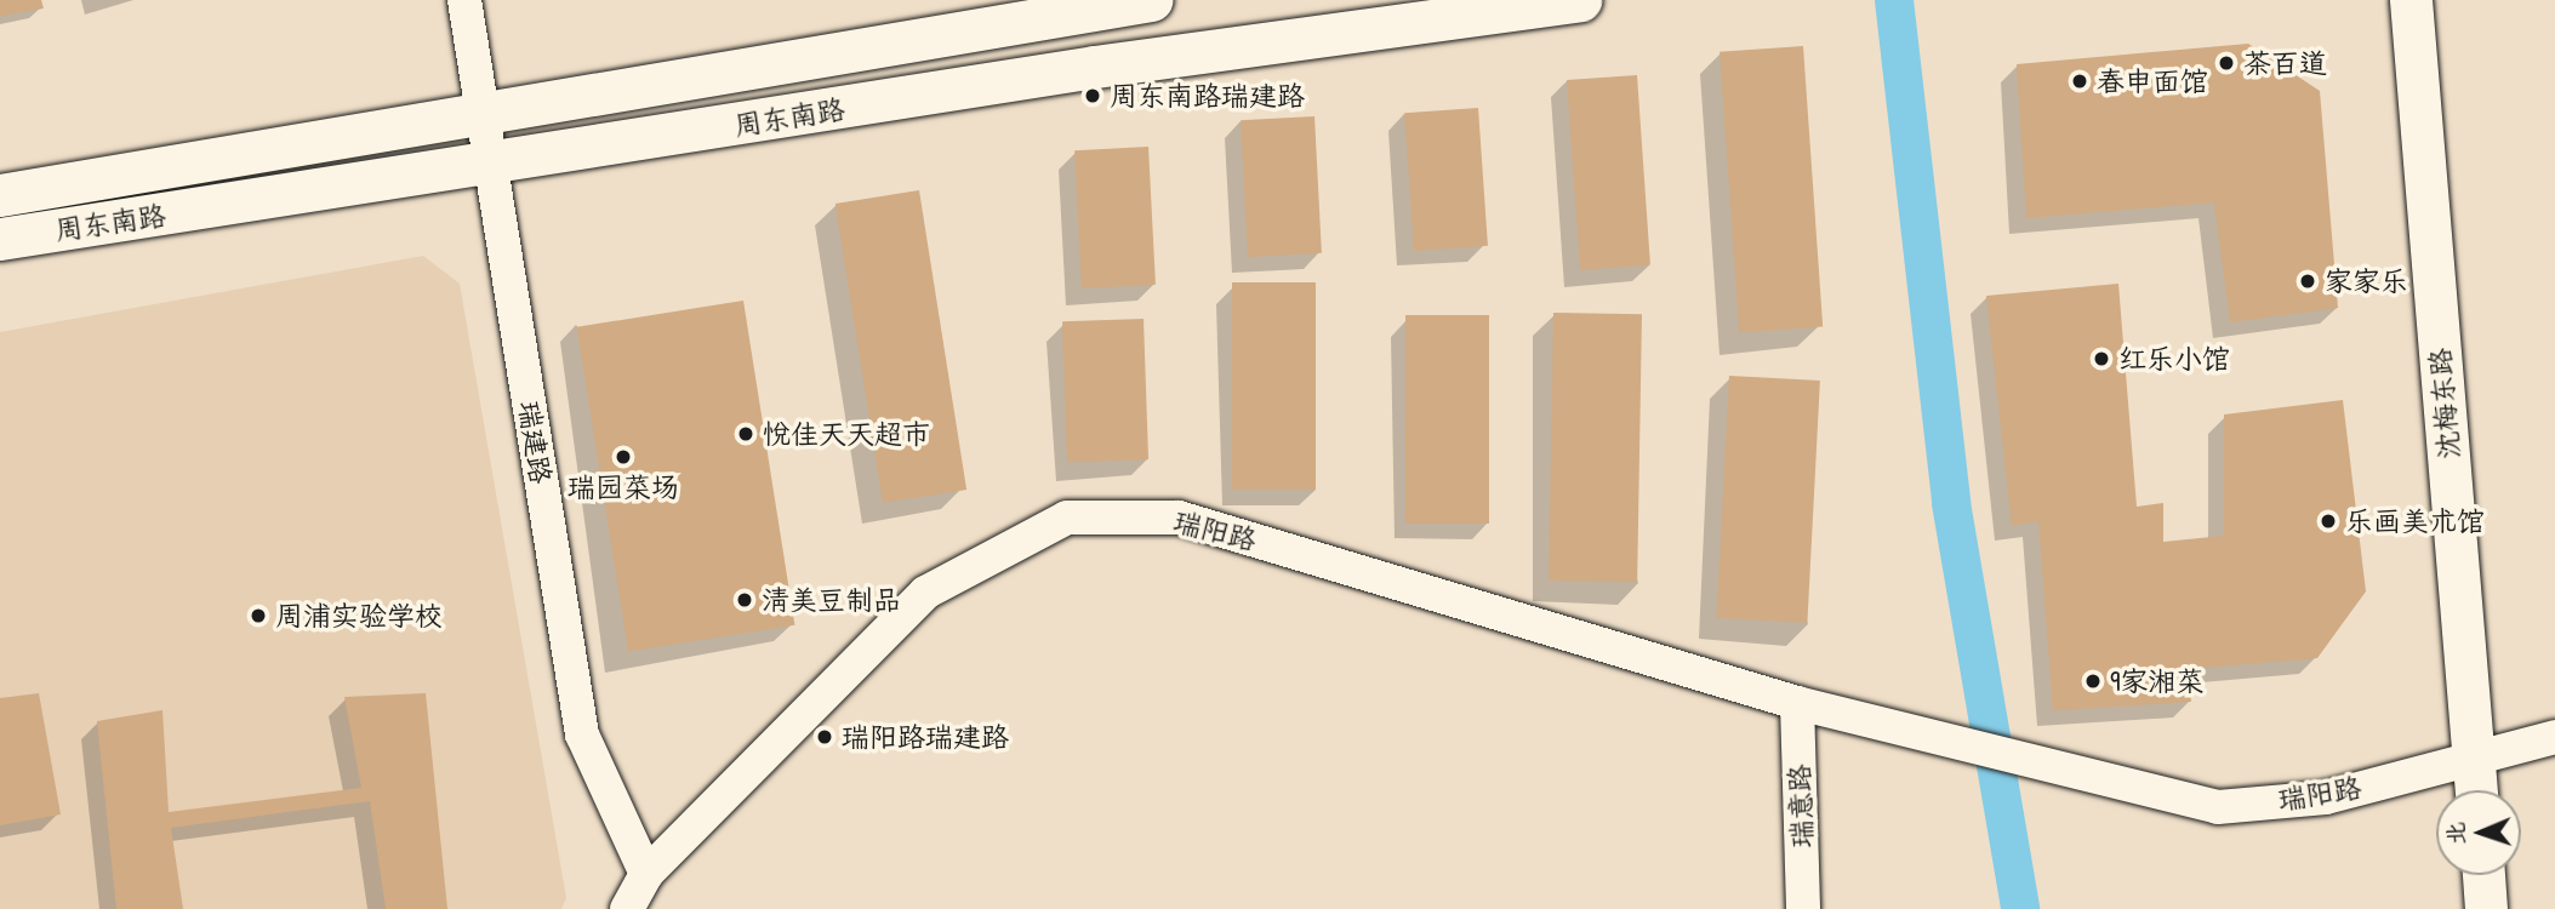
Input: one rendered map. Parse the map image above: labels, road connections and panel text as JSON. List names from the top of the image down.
{
  "streets": {
    "street": [
      "周东南路",
      "沈梅东路",
      "瑞建路",
      "瑞阳路",
      "瑞意路"
    ]
  },
  "crossings": [
    ["周东南路", "瑞建路"],
    ["沈梅东路", "瑞阳路"],
    ["瑞建路", "瑞阳路"],
    ["瑞阳路", "瑞意路"]
  ],
  "places": [
    "茶百道",
    "春申面馆",
    "周东南路瑞建路",
    "家家乐",
    "红乐小馆",
    "悦佳天天超市",
    "瑞园菜场",
    "乐画美术馆",
    "清美豆制品",
    "周浦实验学校",
    "9家湘菜",
    "瑞阳路瑞建路"
  ],
  "north": "left"
}
